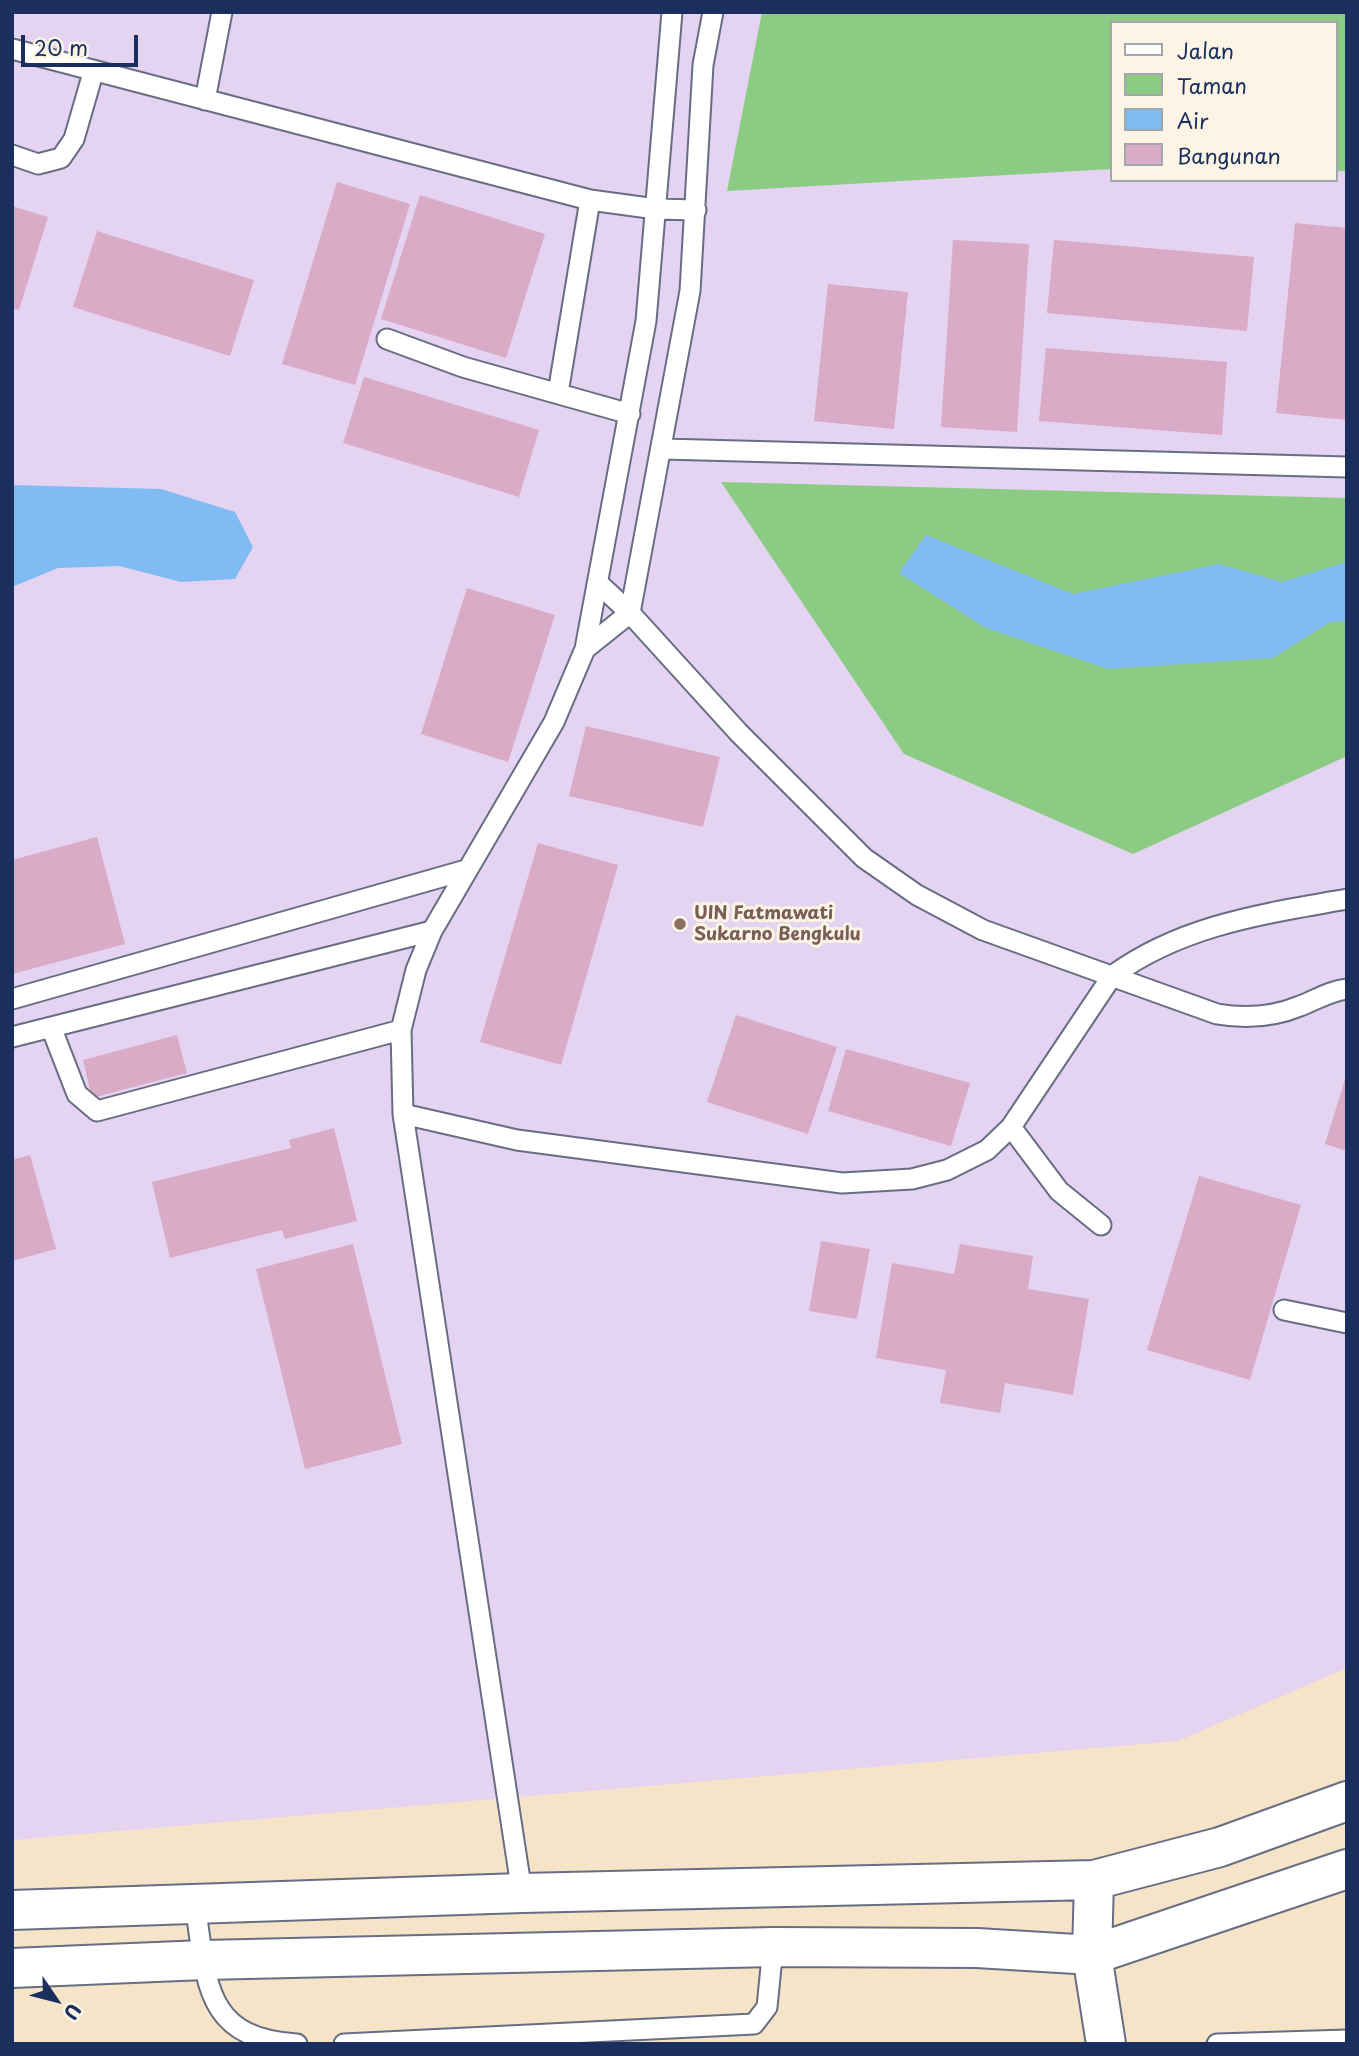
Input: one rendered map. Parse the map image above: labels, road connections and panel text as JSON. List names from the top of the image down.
{
  "places": ["UIN Fatmawati Sukarno Bengkulu"],
  "legend": [
    "Jalan",
    "Taman",
    "Air",
    "Bangunan"
  ],
  "scale_bar": "20 m",
  "north": "bottom right"
}
